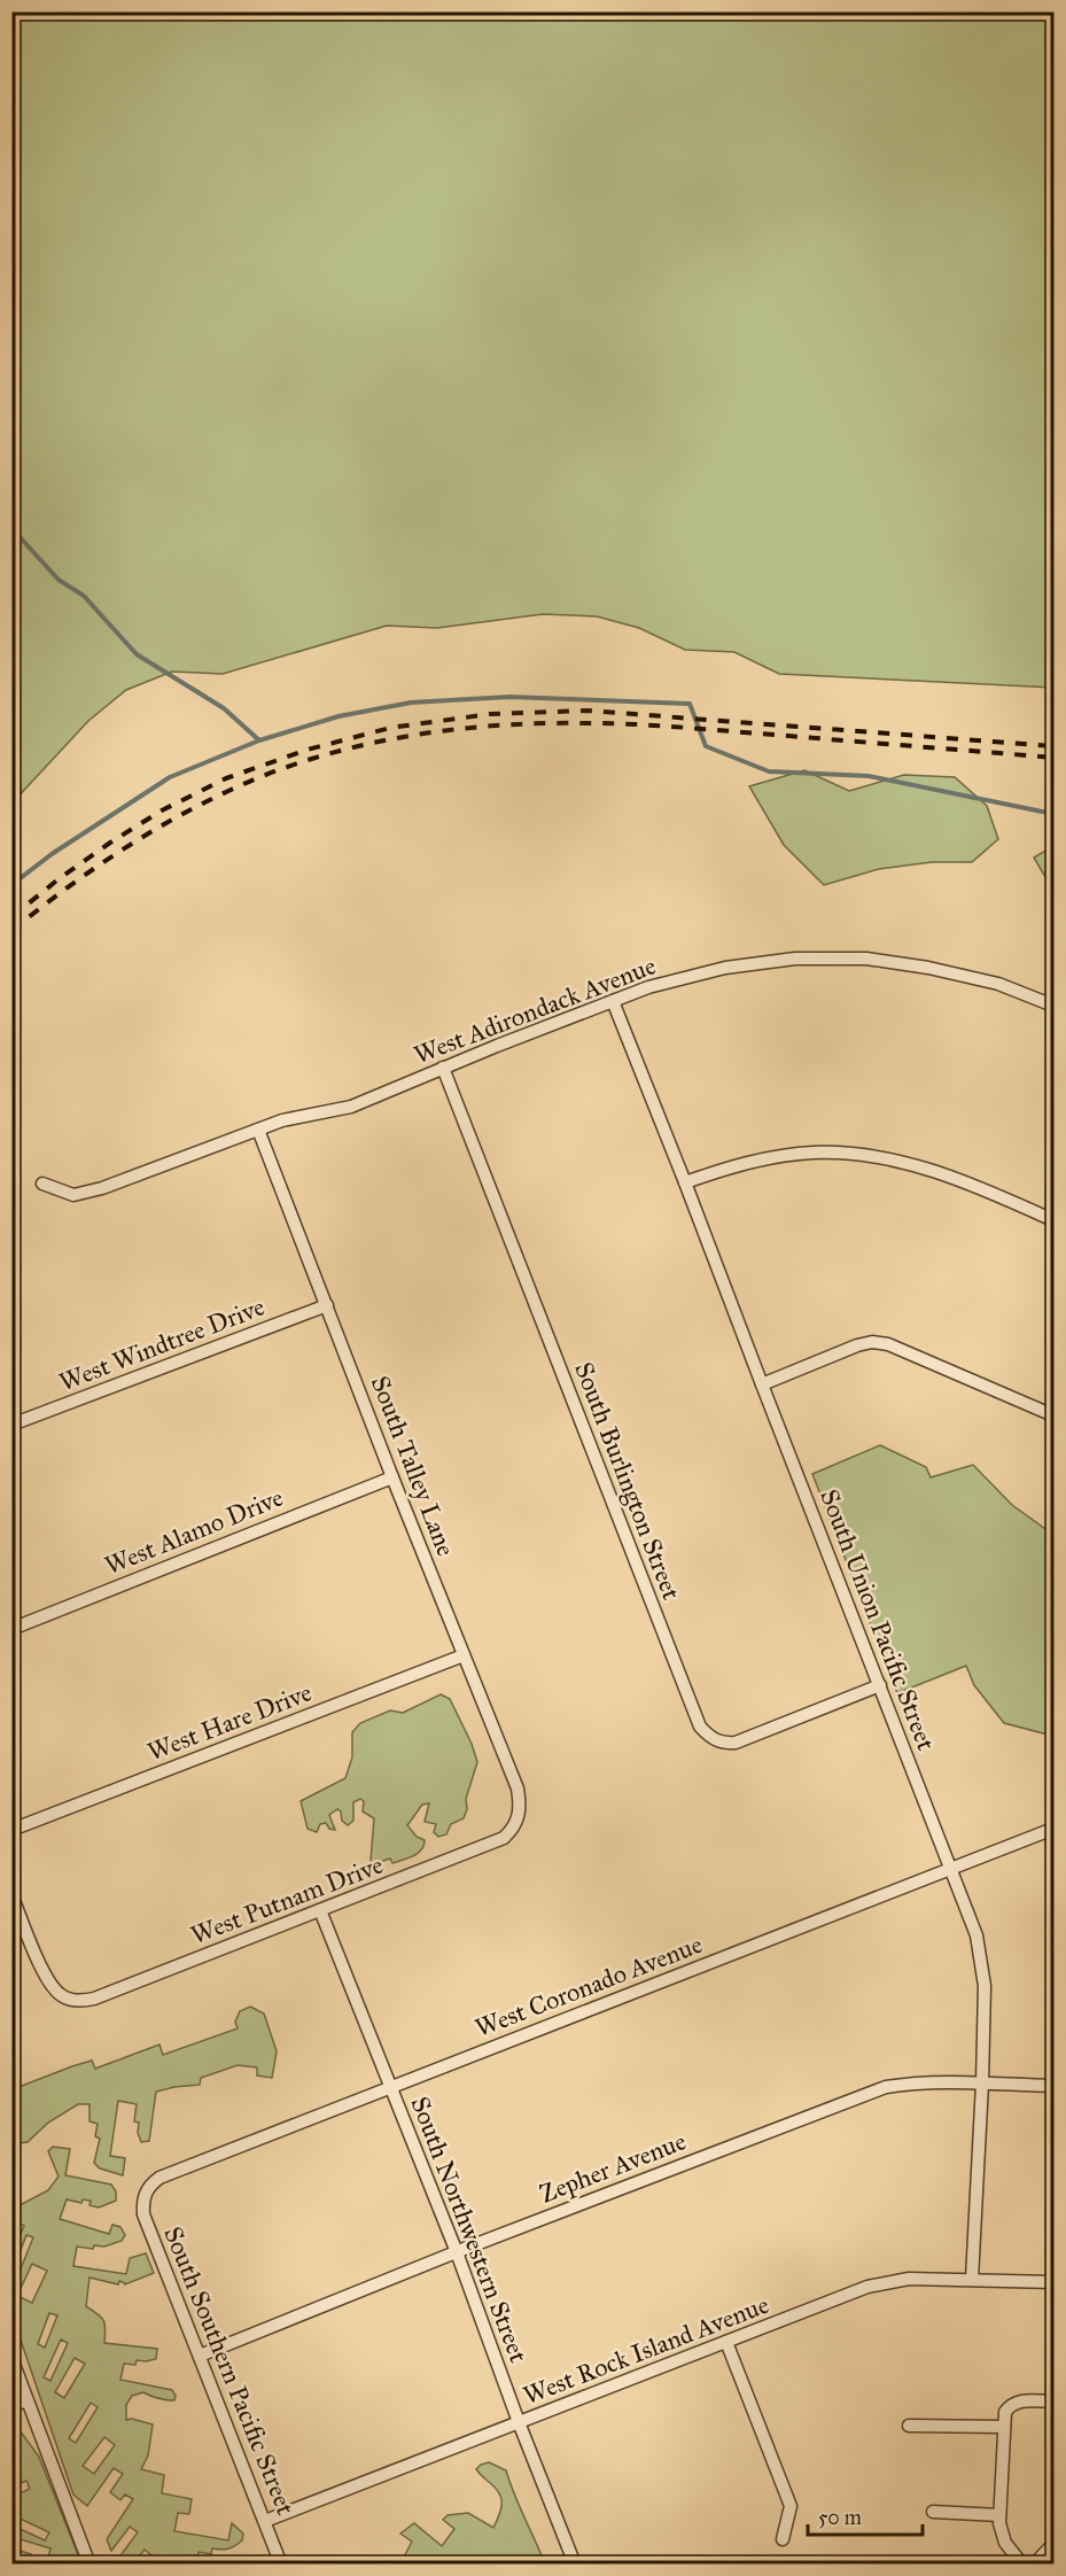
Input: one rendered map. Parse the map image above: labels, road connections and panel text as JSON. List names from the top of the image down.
{
  "streets": {
    "street": [
      "West Adirondack Avenue",
      "West Windtree Drive",
      "South Talley Lane",
      "South Burlington Street",
      "West Alamo Drive",
      "South Union Pacific Street",
      "West Hare Drive",
      "West Putnam Drive",
      "West Coronado Avenue",
      "Zepher Avenue",
      "South Northwestern Street",
      "West Rock Island Avenue",
      "South Southern Pacific Street"
    ]
  },
  "crossings": [
    ["West Adirondack Avenue", "South Talley Lane"],
    ["West Adirondack Avenue", "South Burlington Street"],
    ["West Adirondack Avenue", "South Union Pacific Street"],
    ["West Windtree Drive", "South Talley Lane"],
    ["South Talley Lane", "West Alamo Drive"],
    ["South Talley Lane", "West Hare Drive"],
    ["South Talley Lane", "West Putnam Drive"],
    ["South Burlington Street", "South Union Pacific Street"],
    ["South Union Pacific Street", "West Coronado Avenue"],
    ["South Union Pacific Street", "Zepher Avenue"],
    ["South Union Pacific Street", "West Rock Island Avenue"],
    ["West Putnam Drive", "South Northwestern Street"],
    ["West Coronado Avenue", "South Northwestern Street"],
    ["West Coronado Avenue", "South Southern Pacific Street"],
    ["Zepher Avenue", "South Northwestern Street"],
    ["Zepher Avenue", "South Southern Pacific Street"],
    ["South Northwestern Street", "West Rock Island Avenue"],
    ["West Rock Island Avenue", "South Southern Pacific Street"]
  ],
  "scale_bar": "50 m"
}
